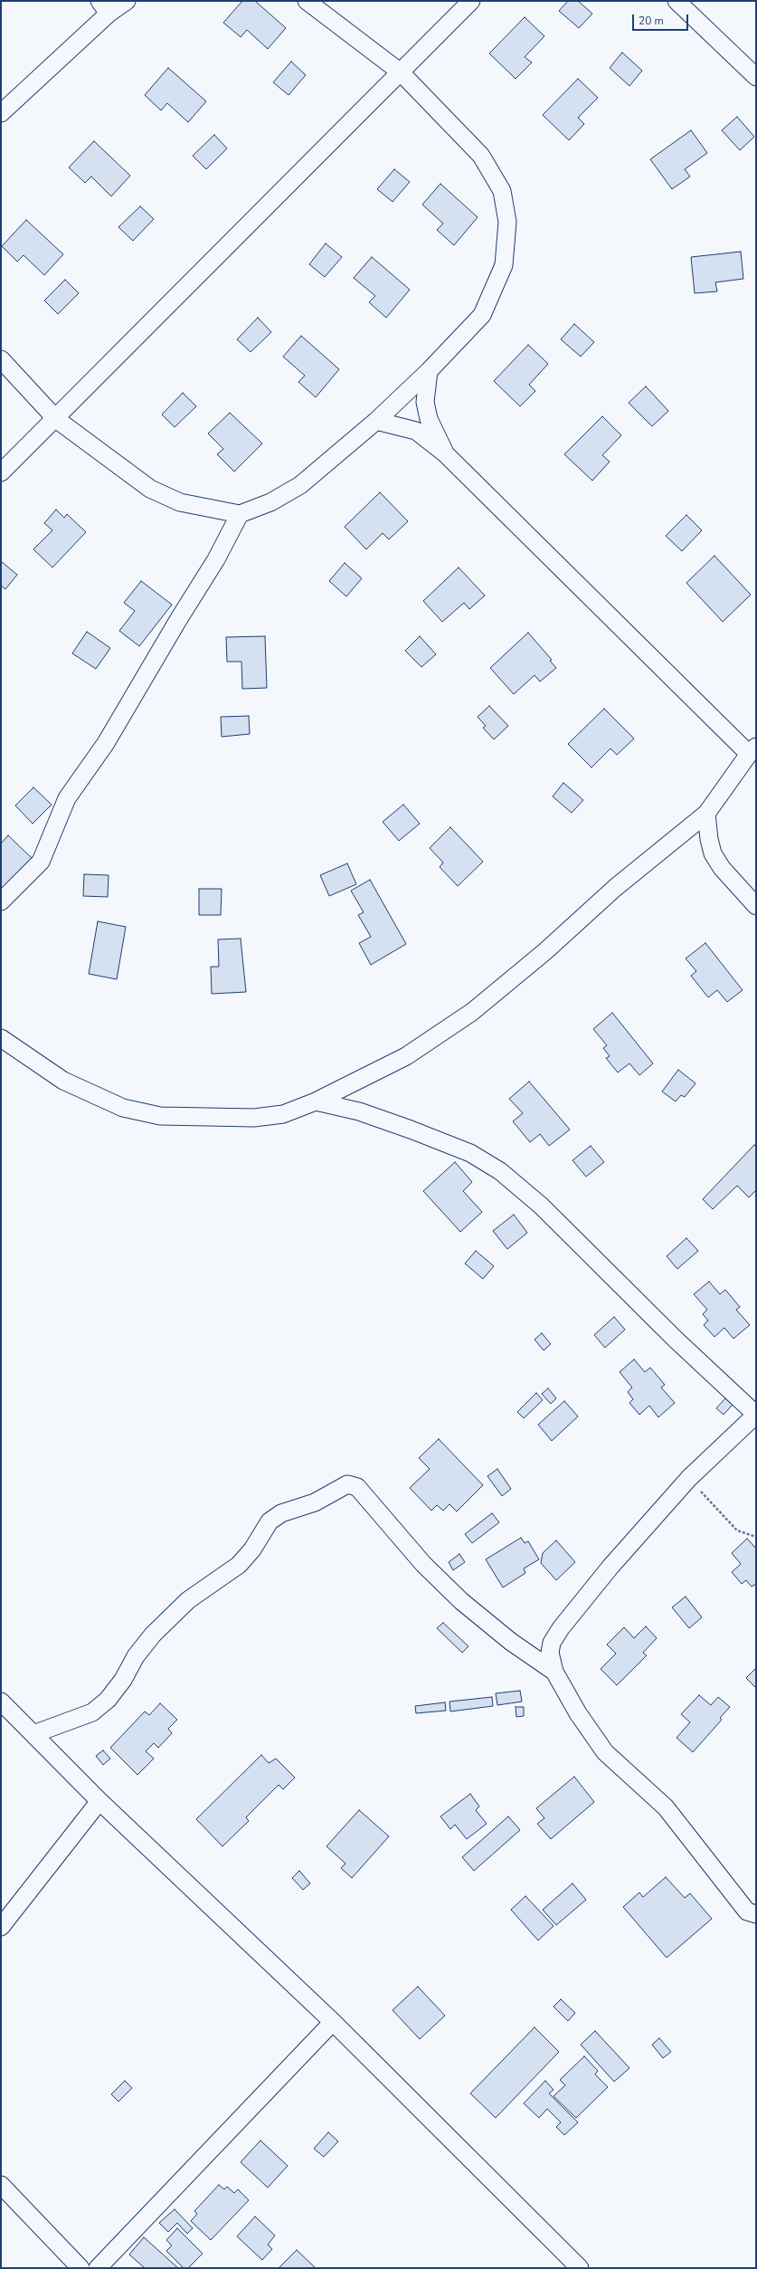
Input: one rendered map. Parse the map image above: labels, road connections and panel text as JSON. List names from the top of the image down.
{
  "scale_bar": "20 m"
}
